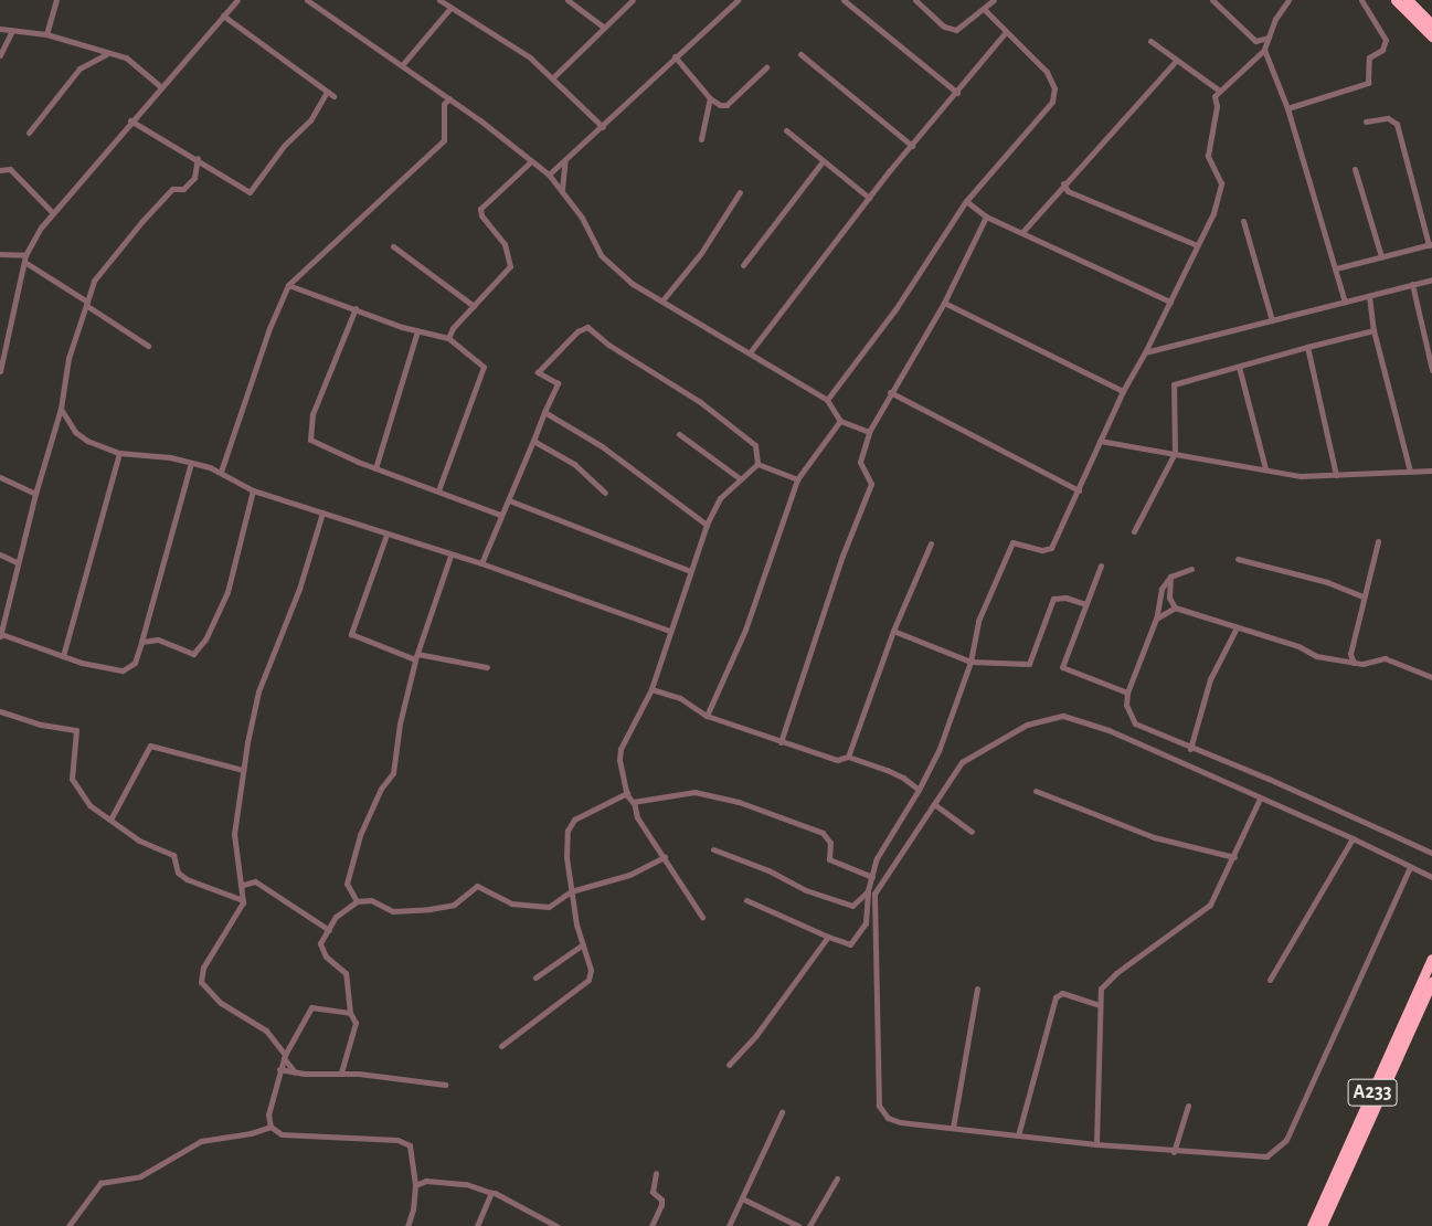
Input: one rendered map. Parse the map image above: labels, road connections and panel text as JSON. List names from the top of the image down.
{
  "streets": {
    "highway": ["A233"]
  }
}
